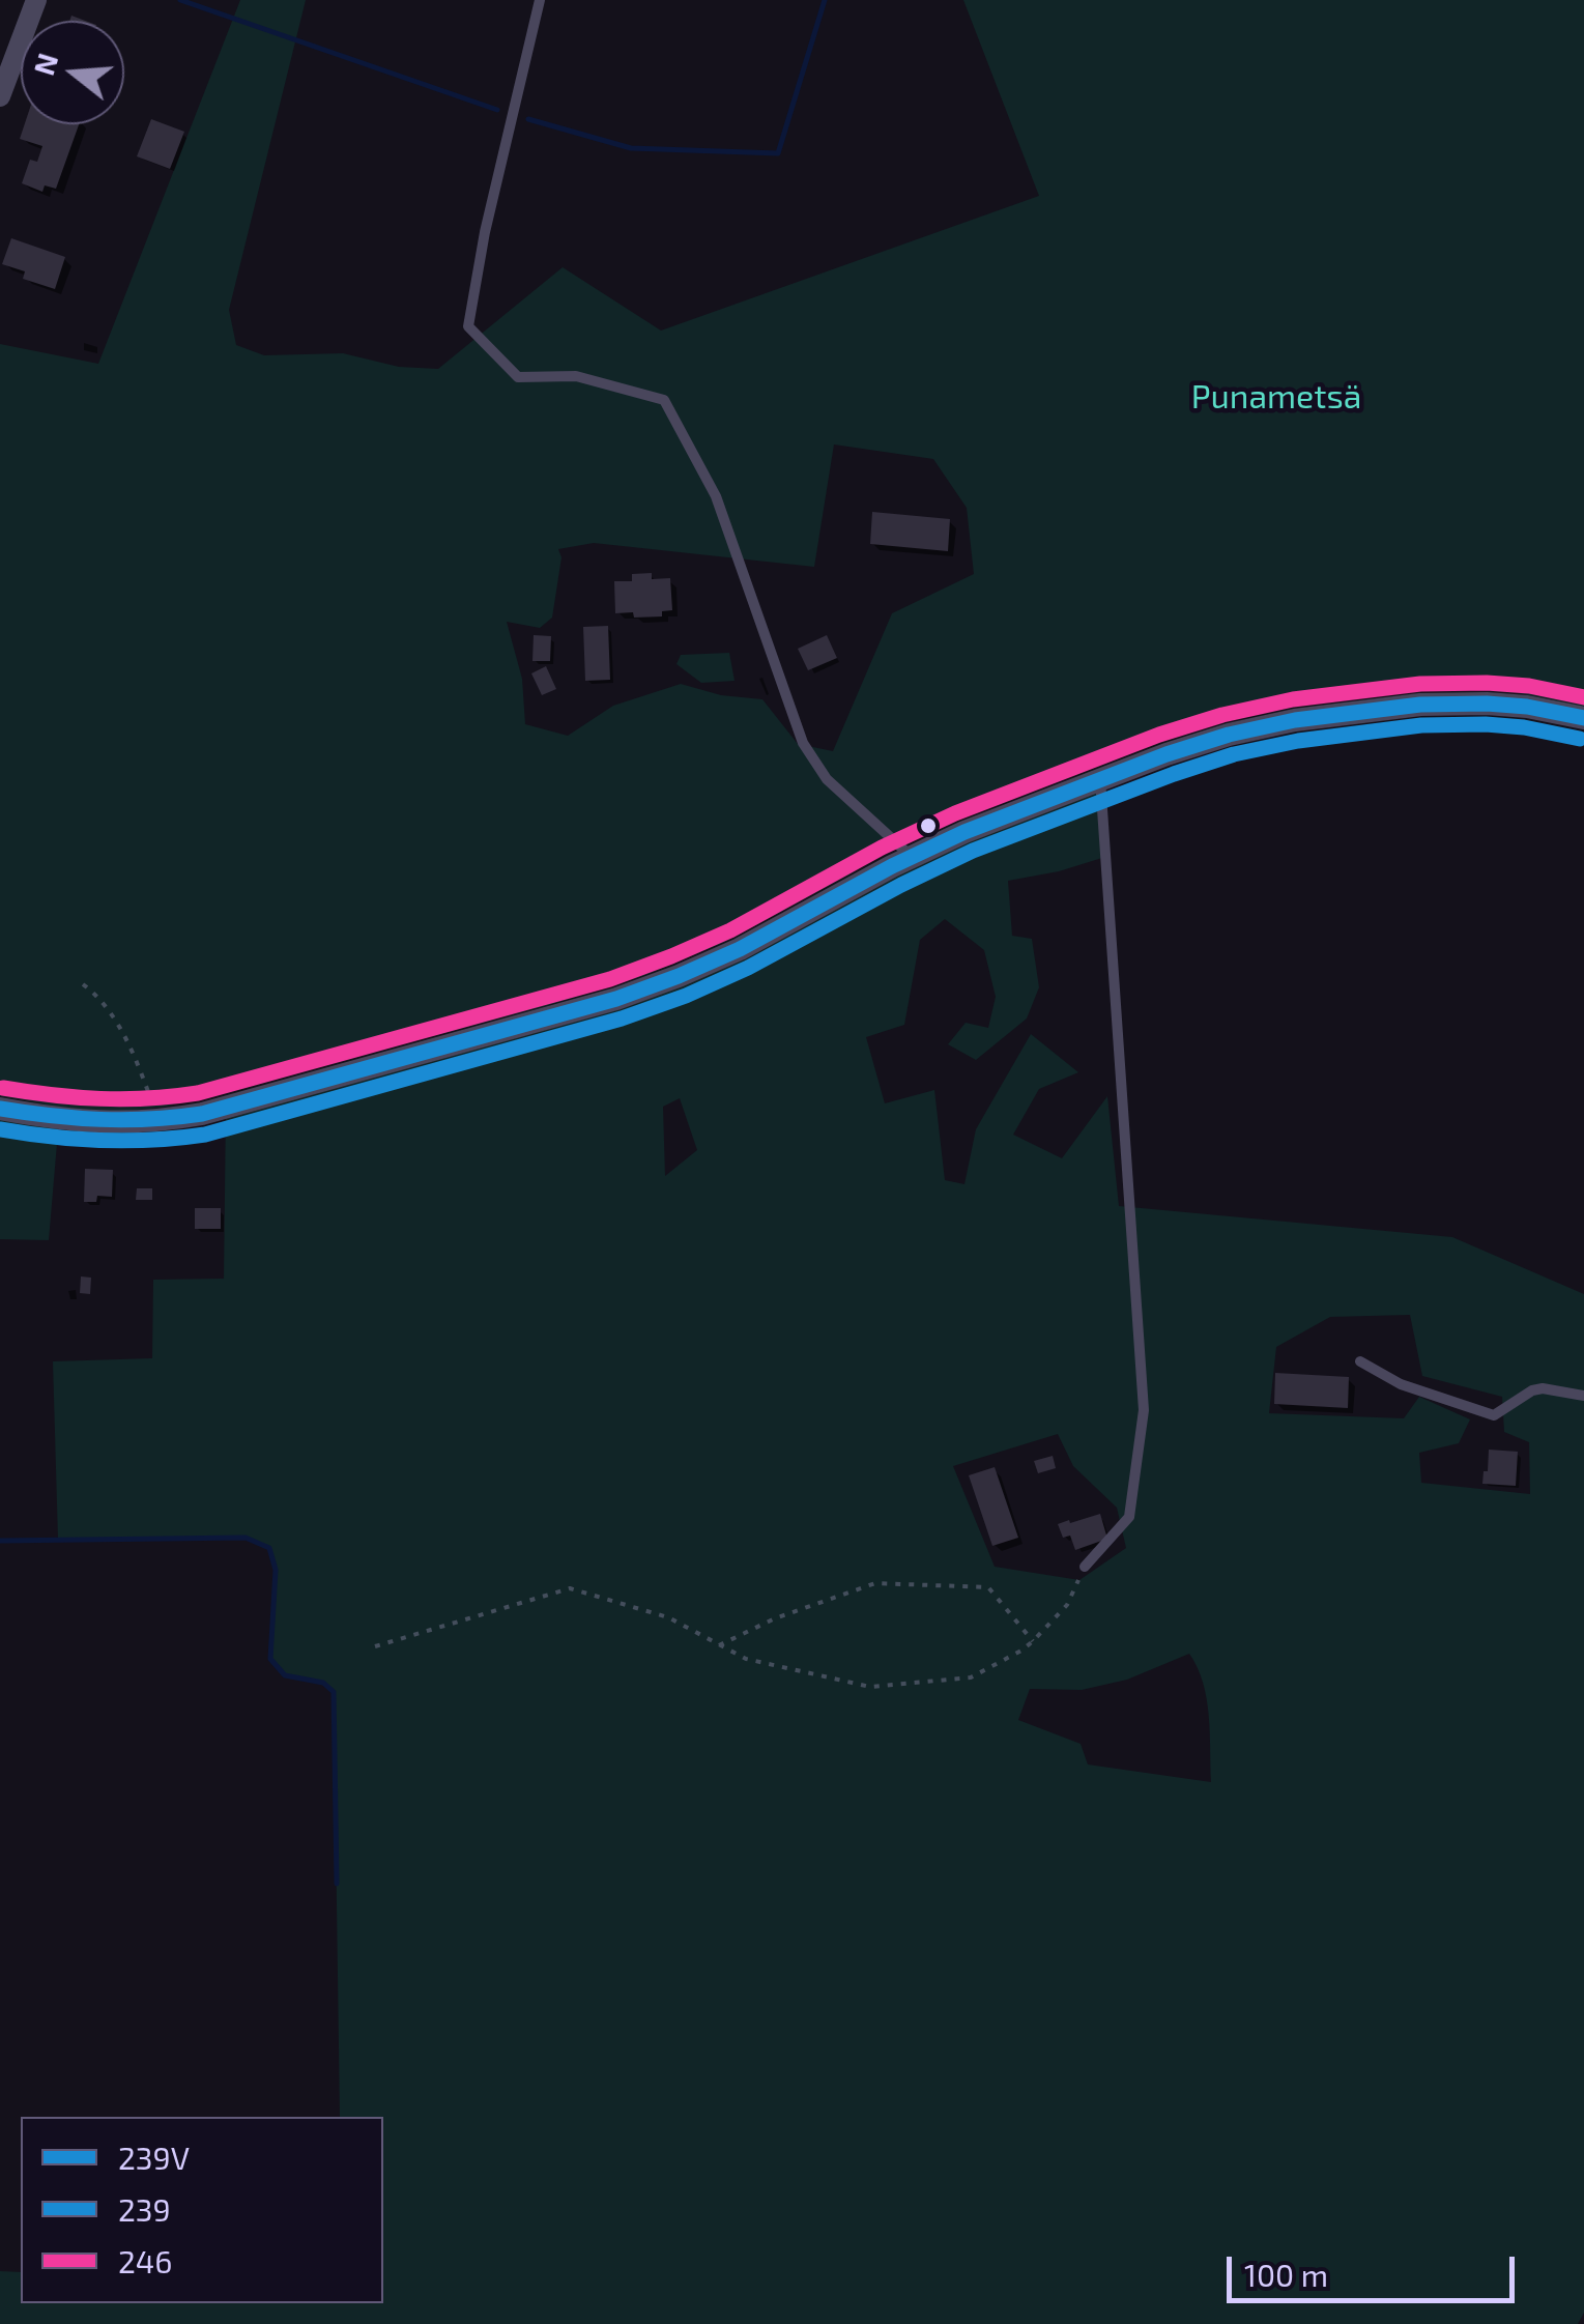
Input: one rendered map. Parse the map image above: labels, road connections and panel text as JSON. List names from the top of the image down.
{
  "parks": ["Punametsä"],
  "lines": ["transit line 246", "transit line 239V", "transit line 239"],
  "legend": ["239V", "239", "246"],
  "scale_bar": "100 m",
  "north": "left"
}
